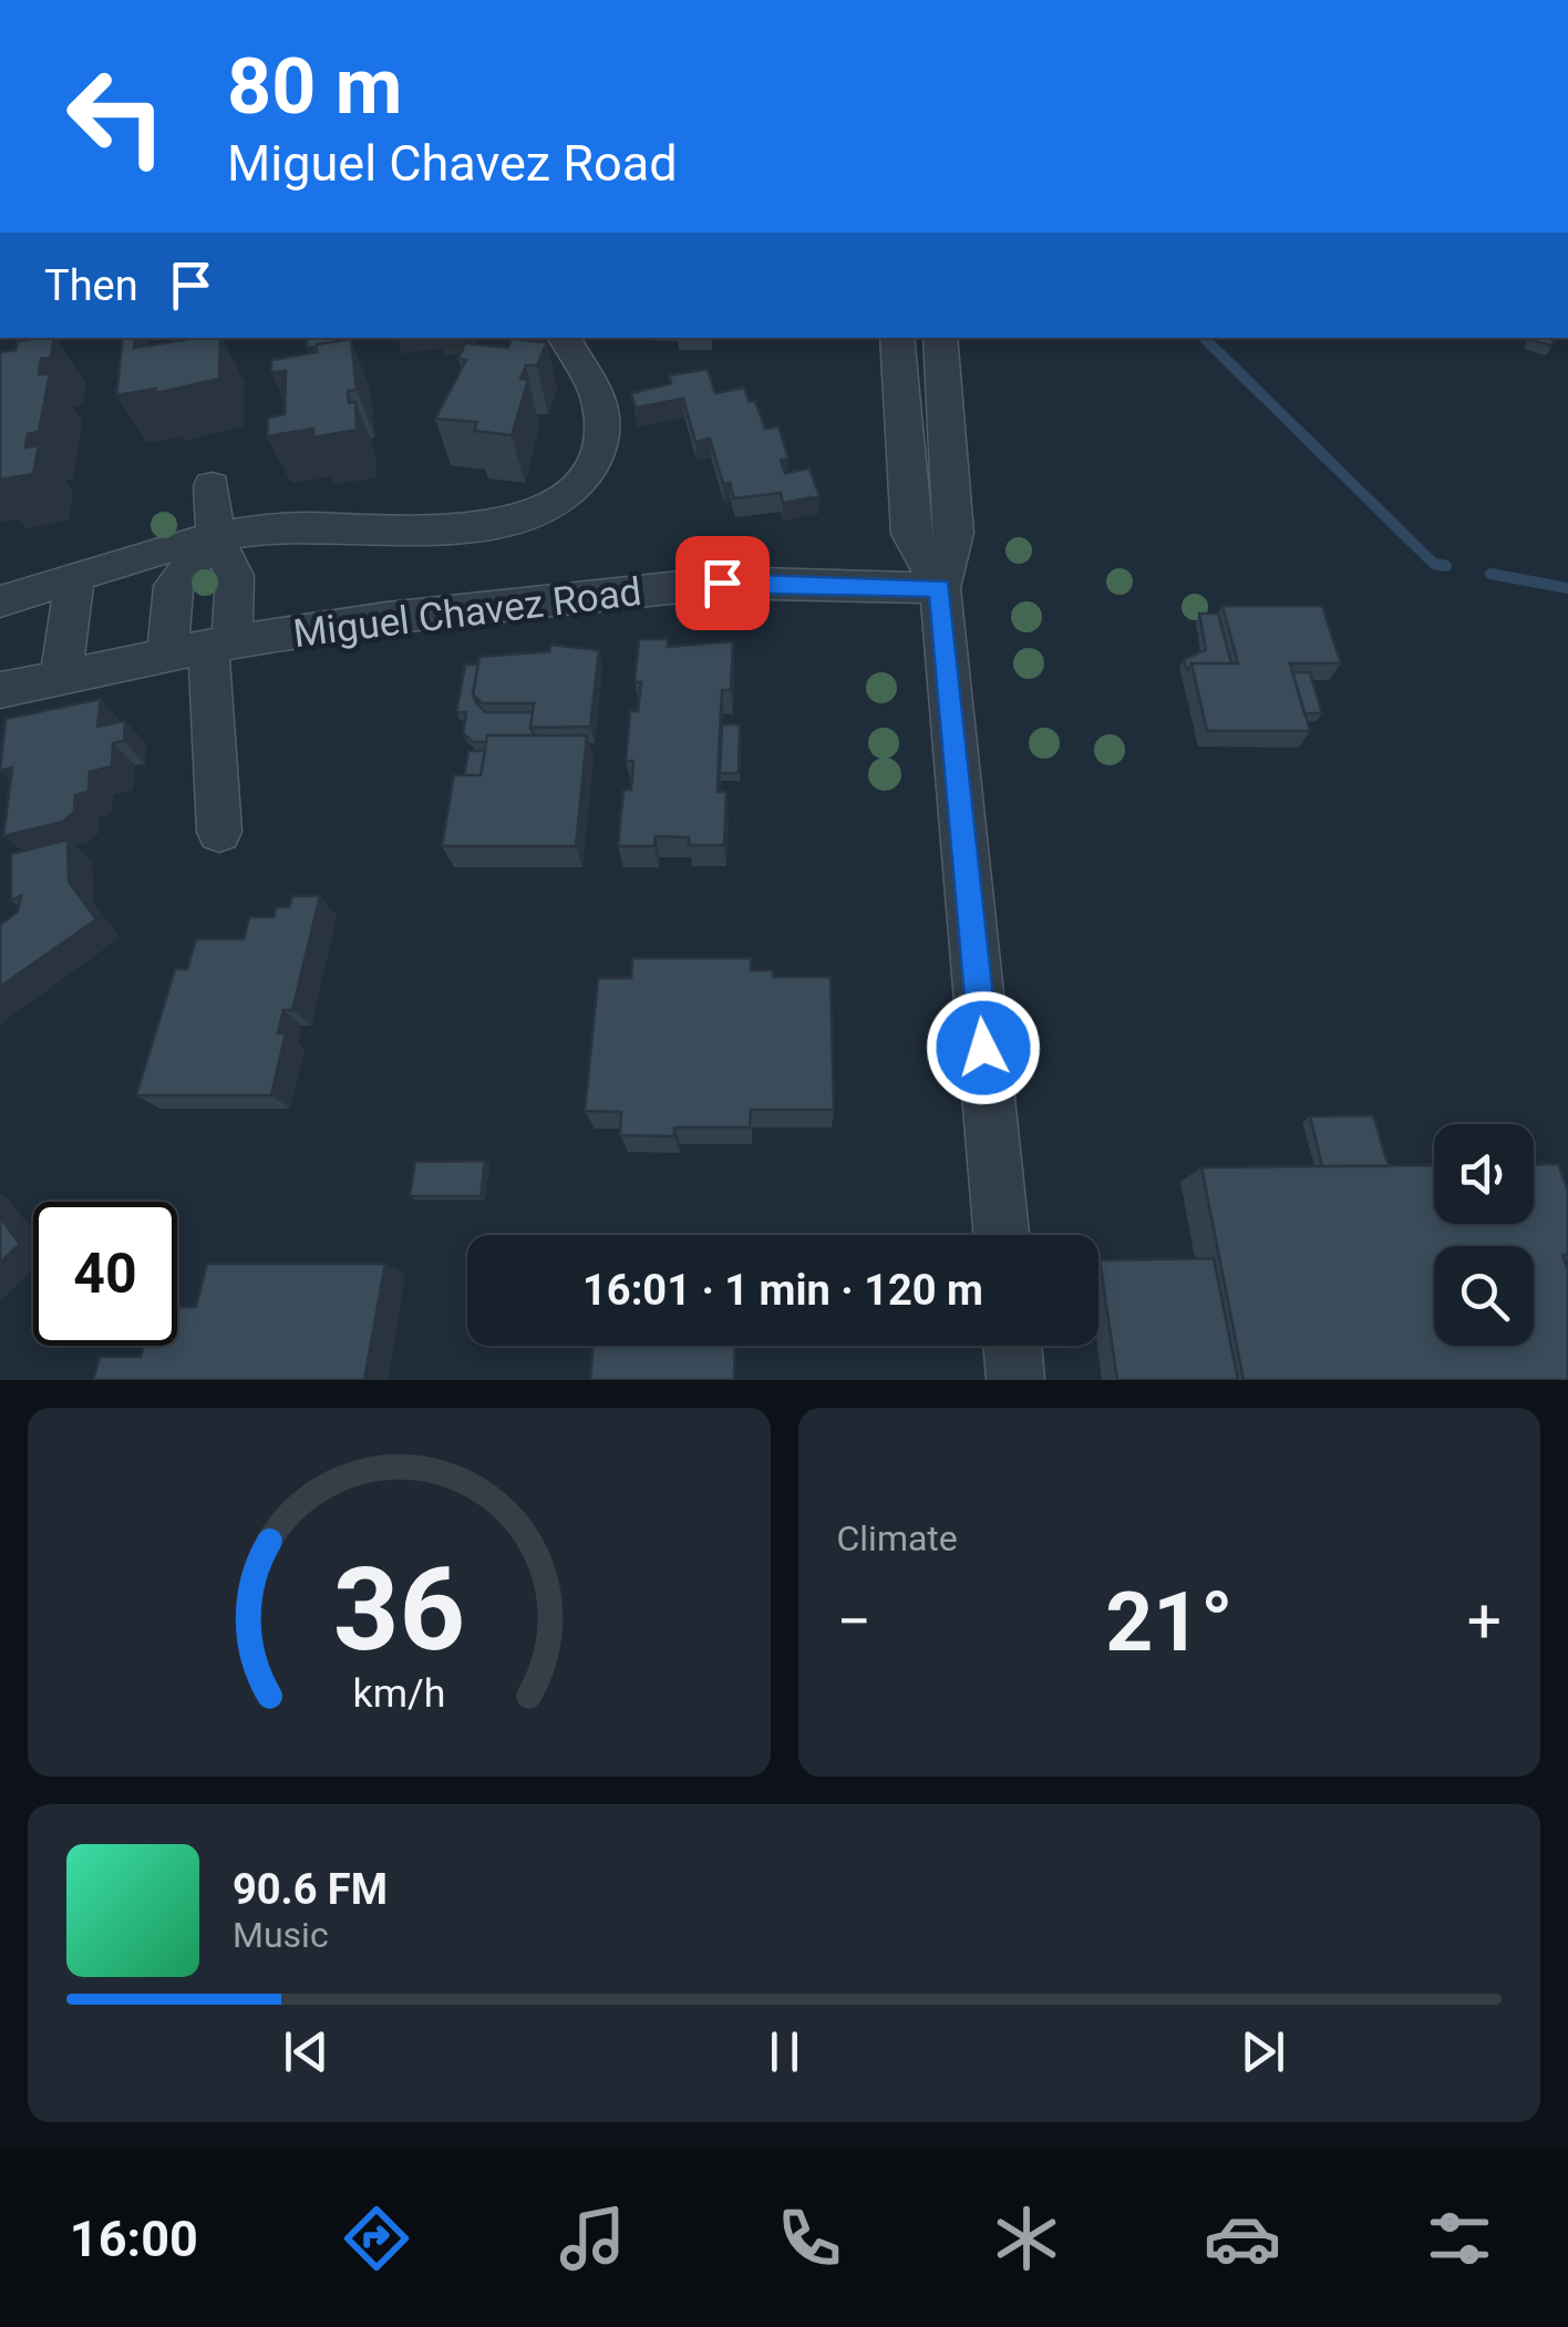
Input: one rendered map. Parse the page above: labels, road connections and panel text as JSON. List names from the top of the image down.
{
  "streets": {
    "street": ["Miguel Chavez Road"]
  },
  "page": {
    "turn": ["80 m", "Miguel Chavez Road"],
    "then": "Then",
    "limit": "40",
    "trip": "16:01 · 1 min · 120 m",
    "tile": "Climate",
    "heat": ["−", "21°", "+"],
    "song": ["90.6 FM", "Music"],
    "tabs": "16:00",
    "gauge": ["36", "km/h"]
  }
}
